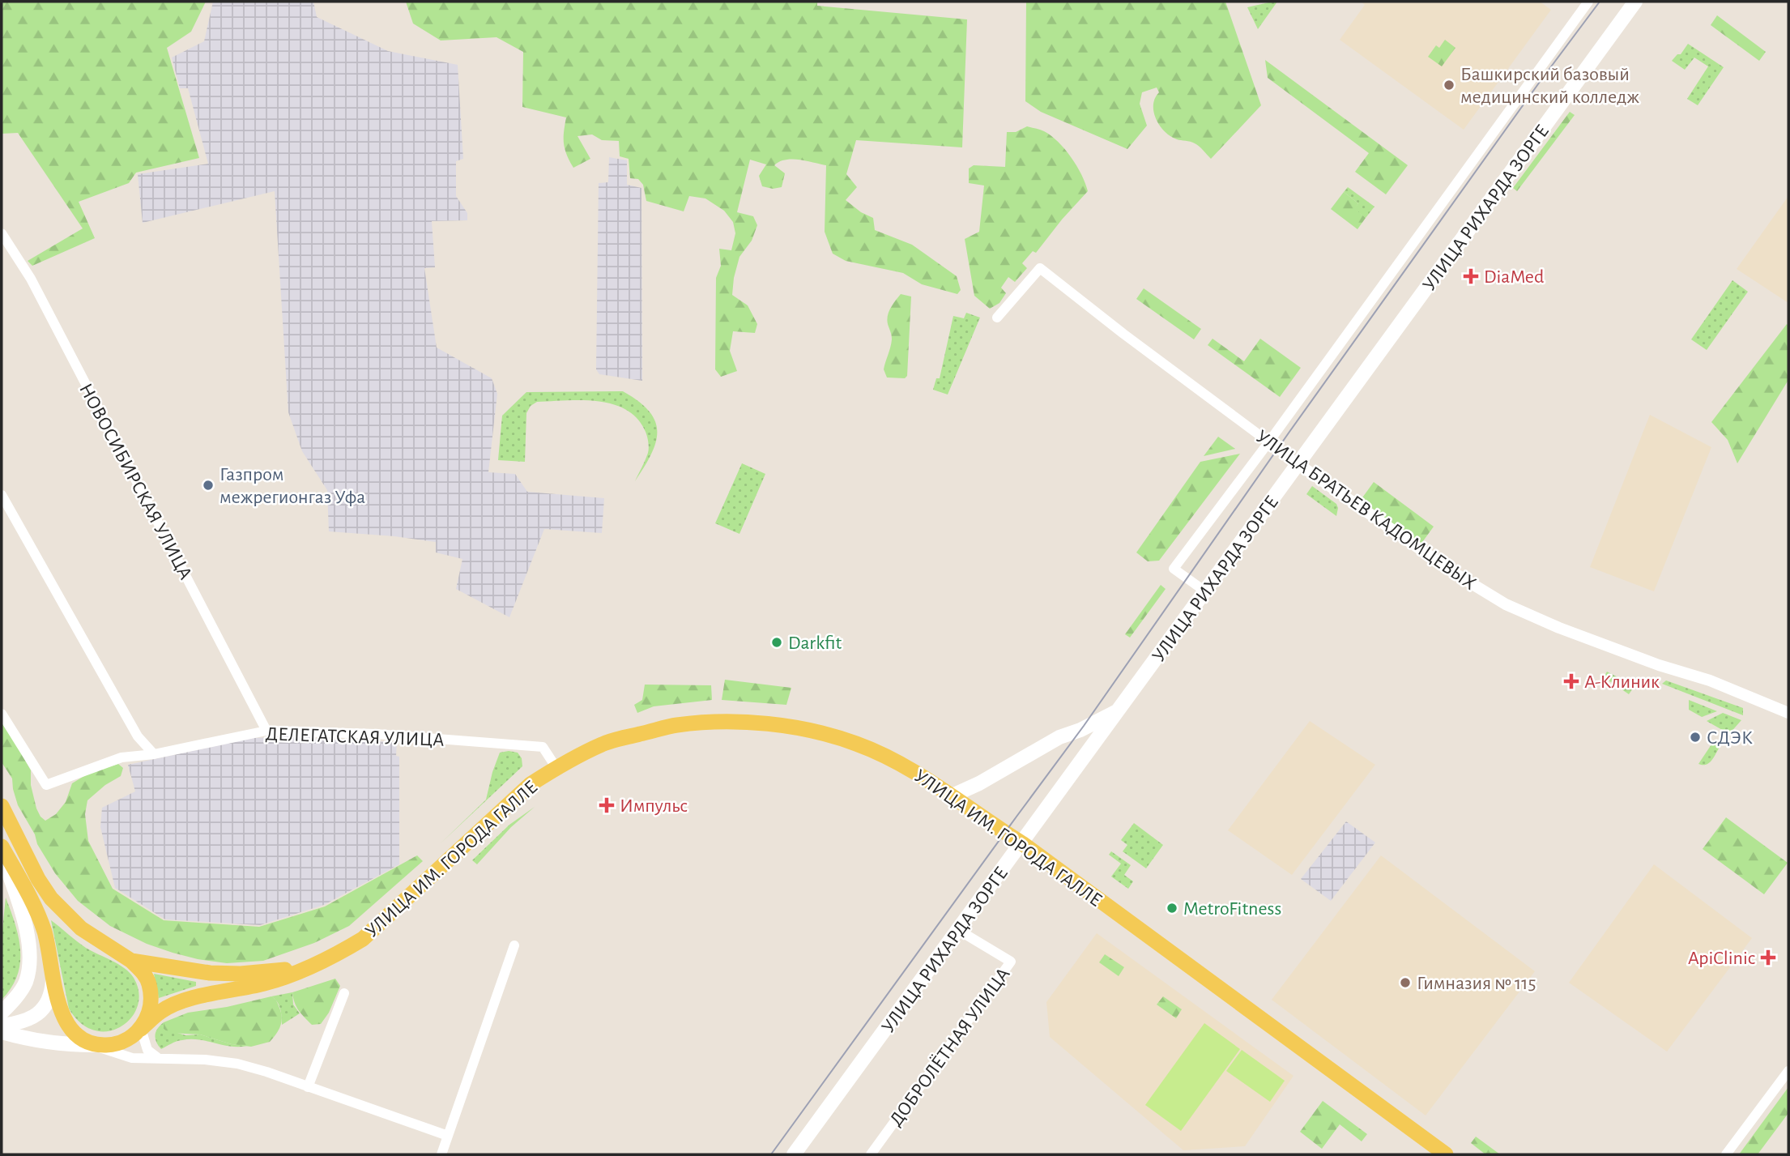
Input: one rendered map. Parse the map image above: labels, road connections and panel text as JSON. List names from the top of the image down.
{
  "streets": {
    "main road": ["УЛИЦА РИХАРДА ЗОРГЕ", "УЛИЦА ИМ. ГОРОДА ГАЛЛЕ"],
    "street": [
      "НОВОСИБИРСКАЯ УЛИЦА",
      "УЛИЦА БРАТЬЕВ КАДОМЦЕВЫХ",
      "ДЕЛЕГАТСКАЯ УЛИЦА",
      "ДОБРОЛЁТНАЯ УЛИЦА"
    ]
  },
  "crossings": [
    ["УЛИЦА РИХАРДА ЗОРГЕ", "УЛИЦА БРАТЬЕВ КАДОМЦЕВЫХ"],
    ["УЛИЦА РИХАРДА ЗОРГЕ", "УЛИЦА ИМ. ГОРОДА ГАЛЛЕ"],
    ["УЛИЦА РИХАРДА ЗОРГЕ", "ДОБРОЛЁТНАЯ УЛИЦА"],
    ["НОВОСИБИРСКАЯ УЛИЦА", "ДЕЛЕГАТСКАЯ УЛИЦА"],
    ["ДЕЛЕГАТСКАЯ УЛИЦА", "УЛИЦА ИМ. ГОРОДА ГАЛЛЕ"]
  ],
  "places": {
    "other": [
      "Башкирский базовый медицинский колледж",
      "Газпром межрегионгаз Уфа",
      "Darkfit",
      "СДЭК",
      "MetroFitness",
      "Гимназия № 115"
    ],
    "health": [
      "DiaMed",
      "А-Клиник",
      "Импульс",
      "ApiClinic"
    ]
  }
}
